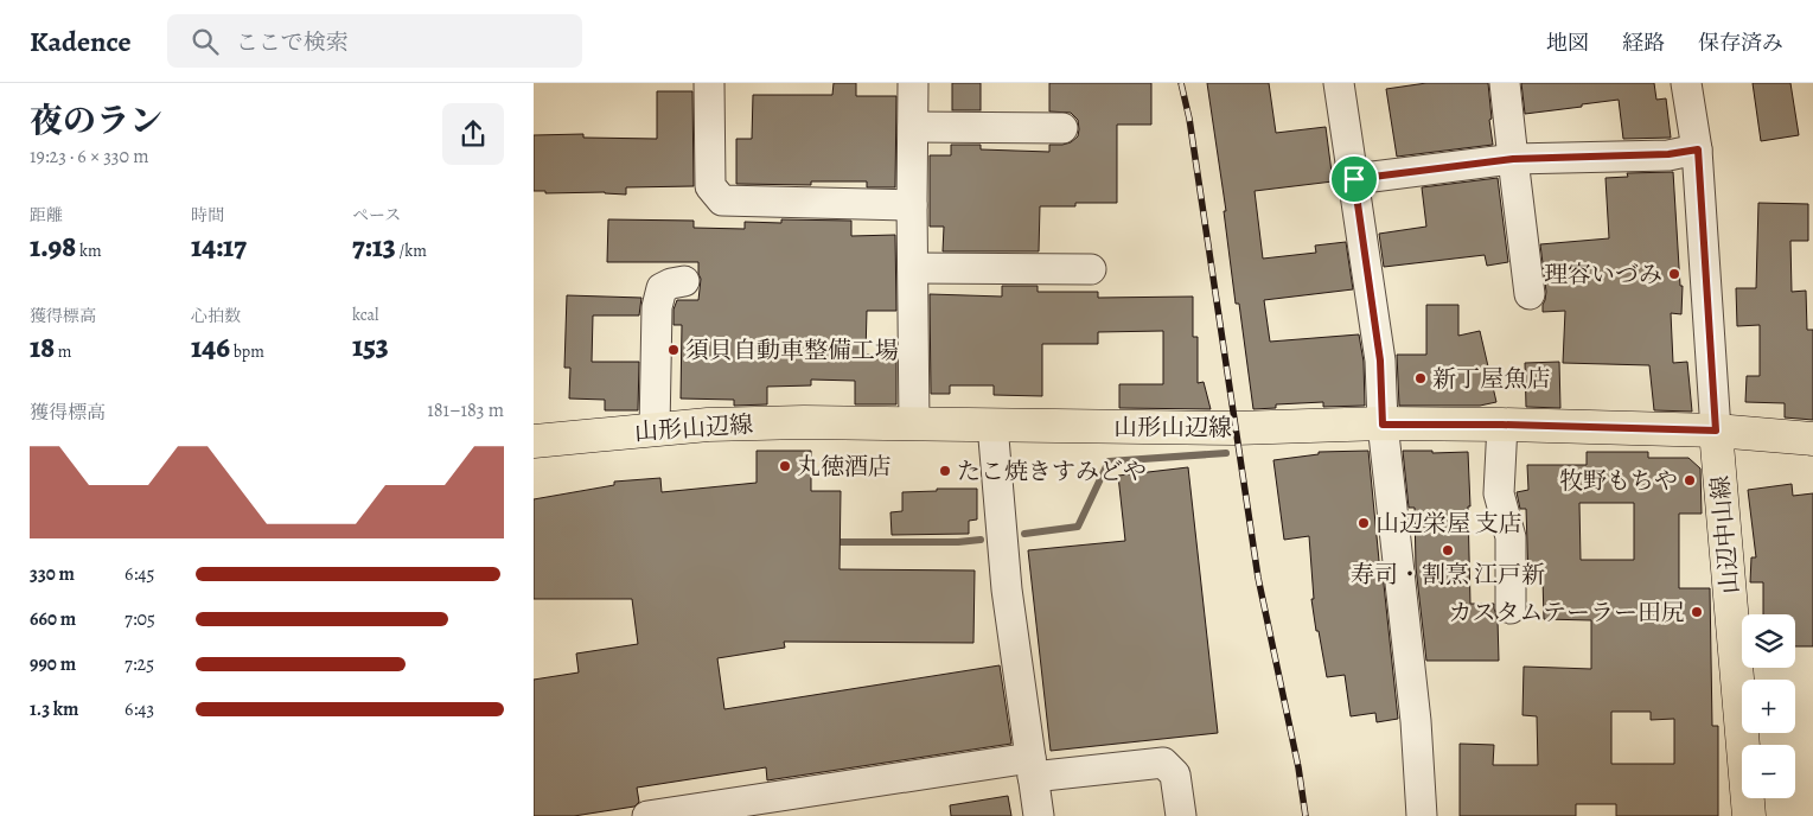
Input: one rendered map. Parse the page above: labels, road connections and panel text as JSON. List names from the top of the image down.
{
  "streets": {
    "main road": ["山形山辺線", "山辺中山線"]
  },
  "crossings": [
    ["山形山辺線", "山辺中山線"]
  ],
  "places": [
    "理容いづみ",
    "須貝自動車整備工場",
    "新丁屋魚店",
    "丸徳酒店",
    "たこ焼きすみどや",
    "牧野もちや",
    "山辺栄屋 支店",
    "寿司・割烹 江戸新",
    "カスタムテーラー田尻"
  ],
  "page": {
    "header": "Kadence",
    "search": "ここで検索",
    "nav": ["地図", "経路", "保存済み"],
    "heading": ["夜のラン", "19:23 · 6 × 330 m"],
    "stats": [
      ["距離", "1.98 km"],
      ["時間", "14:17"],
      ["ペース", "7:13 /km"],
      ["獲得標高", "18 m"],
      ["心拍数", "146 bpm"],
      ["kcal", "153"]
    ],
    "chart": ["獲得標高", "181–183 m"],
    "list": [
      {
        "name": "330 m",
        "note": "6:45"
      },
      {
        "name": "660 m",
        "note": "7:05"
      },
      {
        "name": "990 m",
        "note": "7:25"
      },
      {
        "name": "1.3 km",
        "note": "6:43"
      }
    ],
    "map_buttons": ["+", "−"]
  }
}
